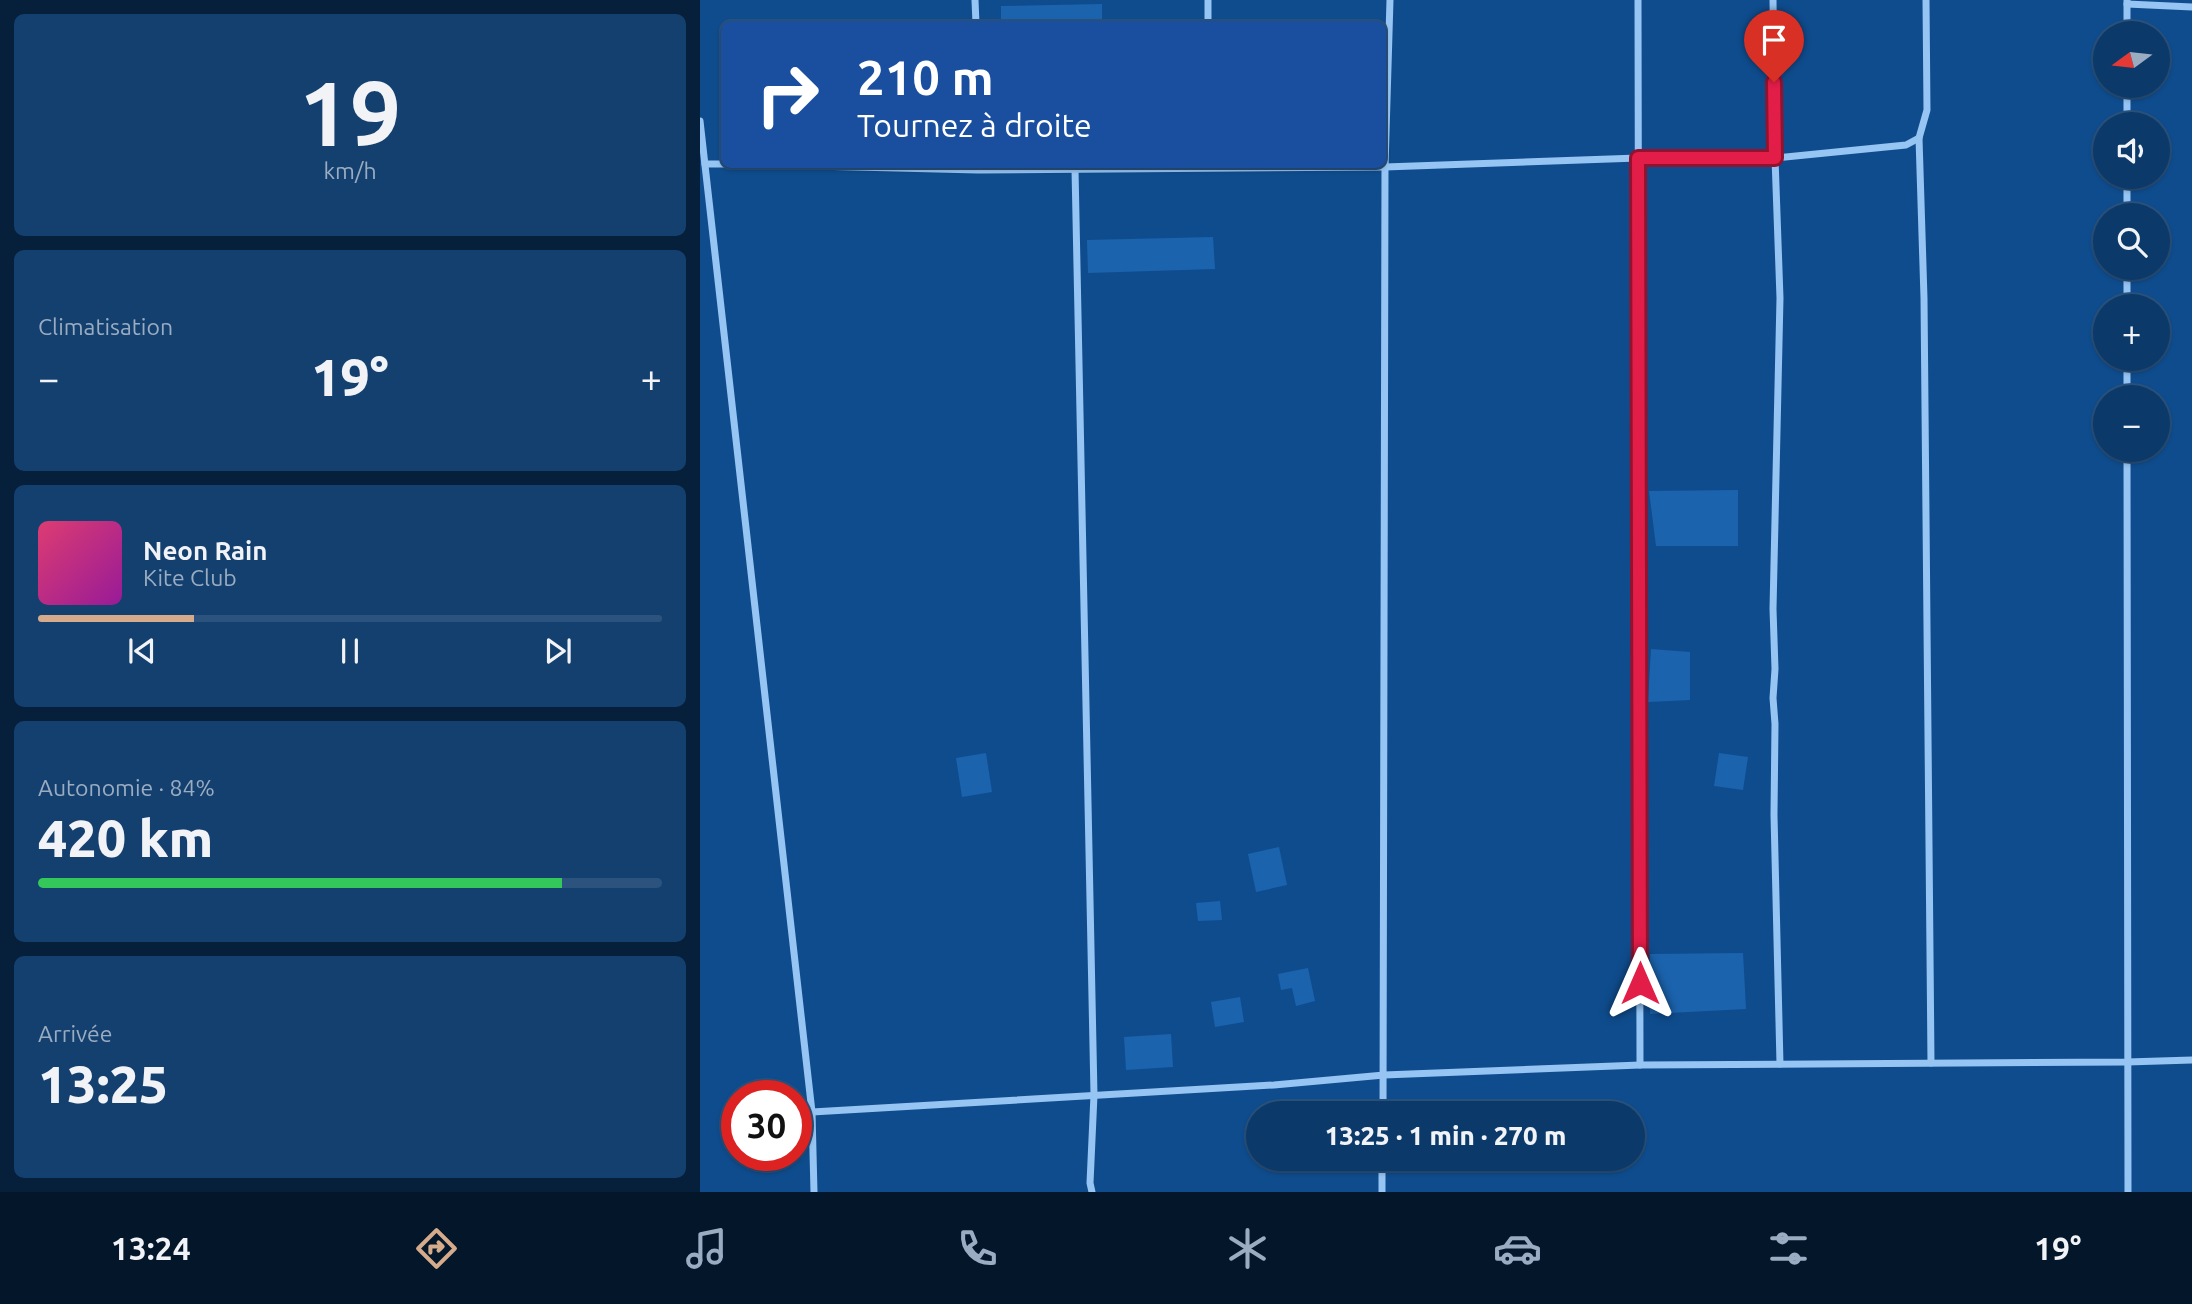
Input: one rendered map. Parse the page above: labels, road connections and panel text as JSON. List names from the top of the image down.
{
  "north": "left",
  "page": {
    "tile": [
      ["19", "km/h"],
      "Climatisation",
      ["Autonomie · 84%", "420 km"],
      ["Arrivée", "13:25"]
    ],
    "map_buttons": ["+", "−"],
    "turn": ["210 m", "Tournez à droite"],
    "heat": ["−", "19°", "+"],
    "song": ["Neon Rain", "Kite Club"],
    "limit": "30",
    "trip": "13:25 · 1 min · 270 m",
    "tabs": ["13:24", "19°"]
  }
}
